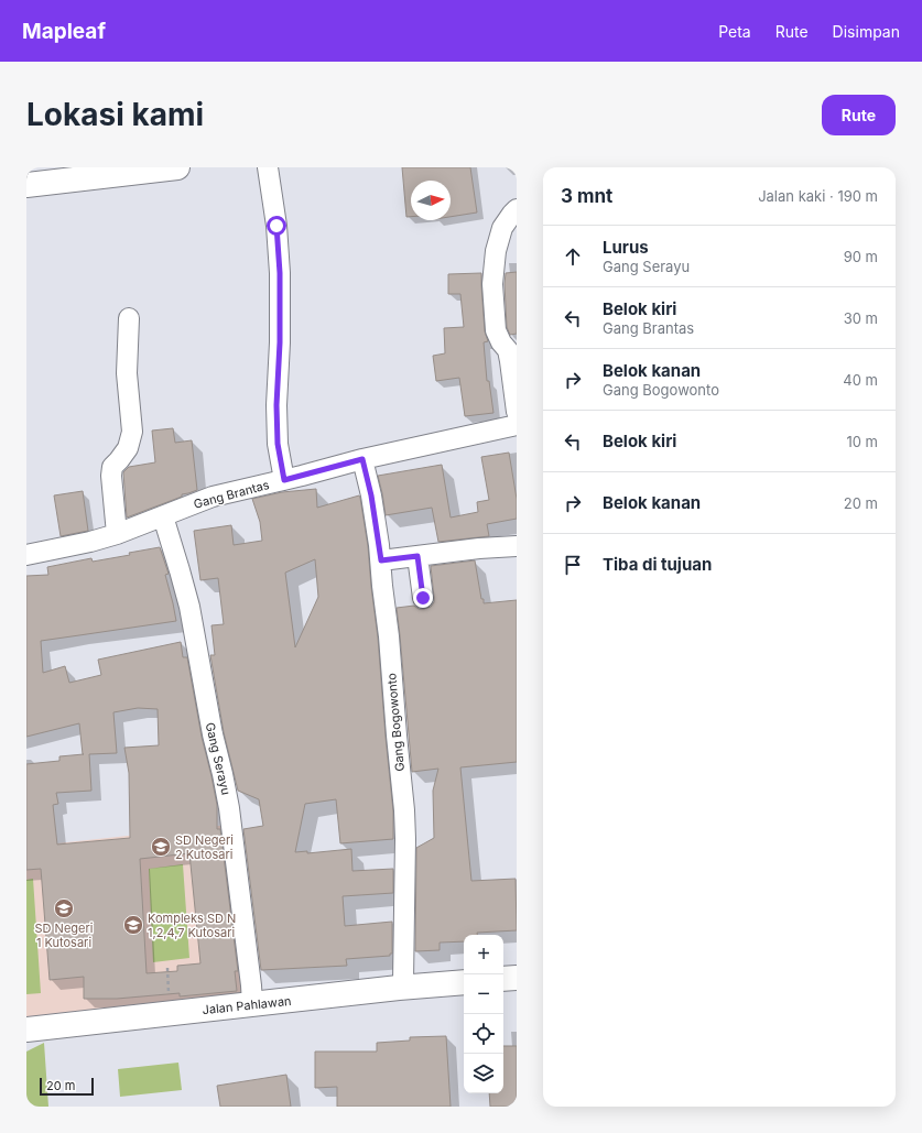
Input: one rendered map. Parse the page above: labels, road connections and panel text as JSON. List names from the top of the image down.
{
  "streets": {
    "main road": ["Jalan Pahlawan"],
    "street": ["Gang Brantas", "Gang Bogowonto", "Gang Serayu"]
  },
  "crossings": [
    ["Gang Brantas", "Gang Bogowonto"],
    ["Gang Brantas", "Gang Serayu"],
    ["Gang Bogowonto", "Jalan Pahlawan"],
    ["Gang Serayu", "Jalan Pahlawan"]
  ],
  "places": {
    "school or university": ["SD Negeri 2 Kutosari", "SD Negeri 1 Kutosari", "Kompleks SD N 1,2,4,7 Kutosari"]
  },
  "scale_bar": "20 m",
  "north": "right",
  "page": {
    "header": "Mapleaf",
    "nav": ["Peta", "Rute", "Disimpan"],
    "buttons": "Rute",
    "title": "Lokasi kami",
    "heading": ["3 mnt", "Jalan kaki · 190 m"],
    "list": [
      ["Lurus", "Gang Serayu", "90 m"],
      ["Belok kiri", "Gang Brantas", "30 m"],
      ["Belok kanan", "Gang Bogowonto", "40 m"],
      ["Belok kiri", "10 m"],
      ["Belok kanan", "20 m"],
      "Tiba di tujuan"
    ],
    "map_buttons": ["+", "−"],
    "scale": "20 m"
  }
}
